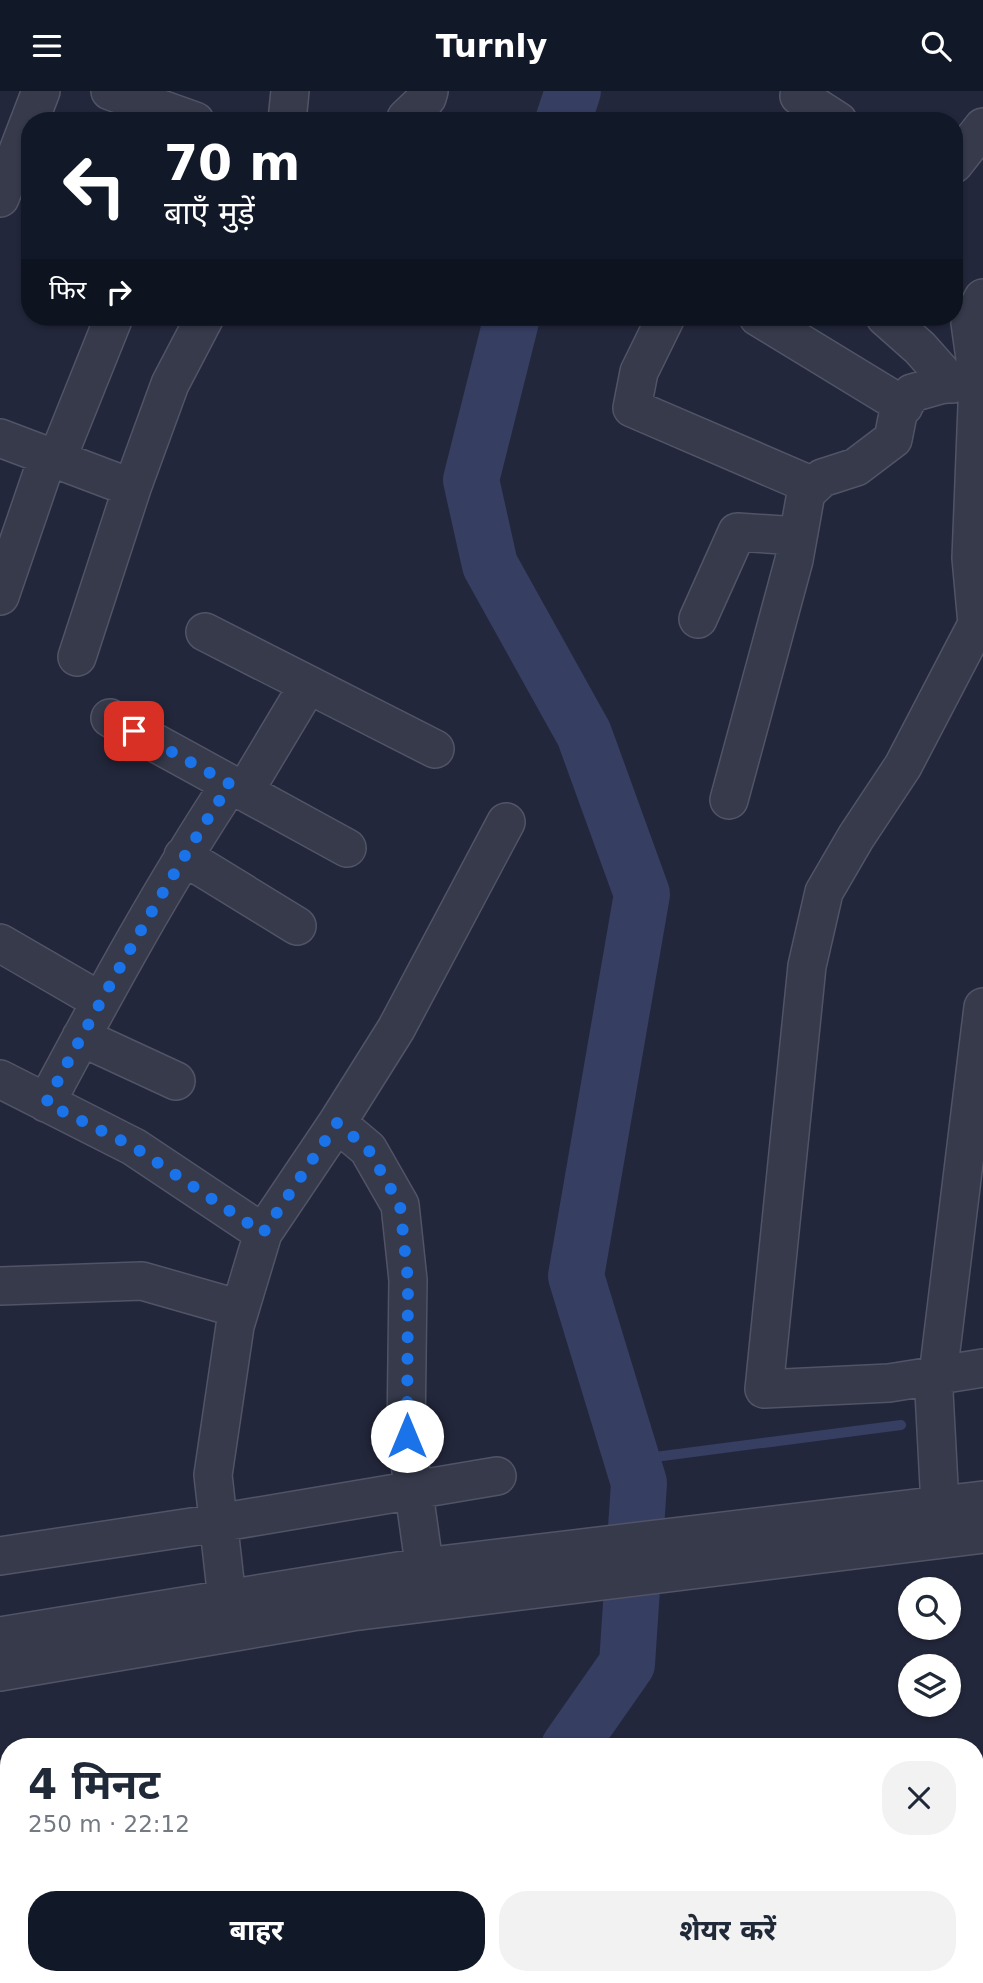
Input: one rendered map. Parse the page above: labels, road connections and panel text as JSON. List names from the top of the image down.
{
  "page": {
    "header": "Turnly",
    "turn": ["70 m", "बाएँ मुड़ें"],
    "then": "फिर",
    "heading": ["4 मिनट", "250 m · 22:12"],
    "buttons": ["बाहर", "शेयर करें"]
  }
}
